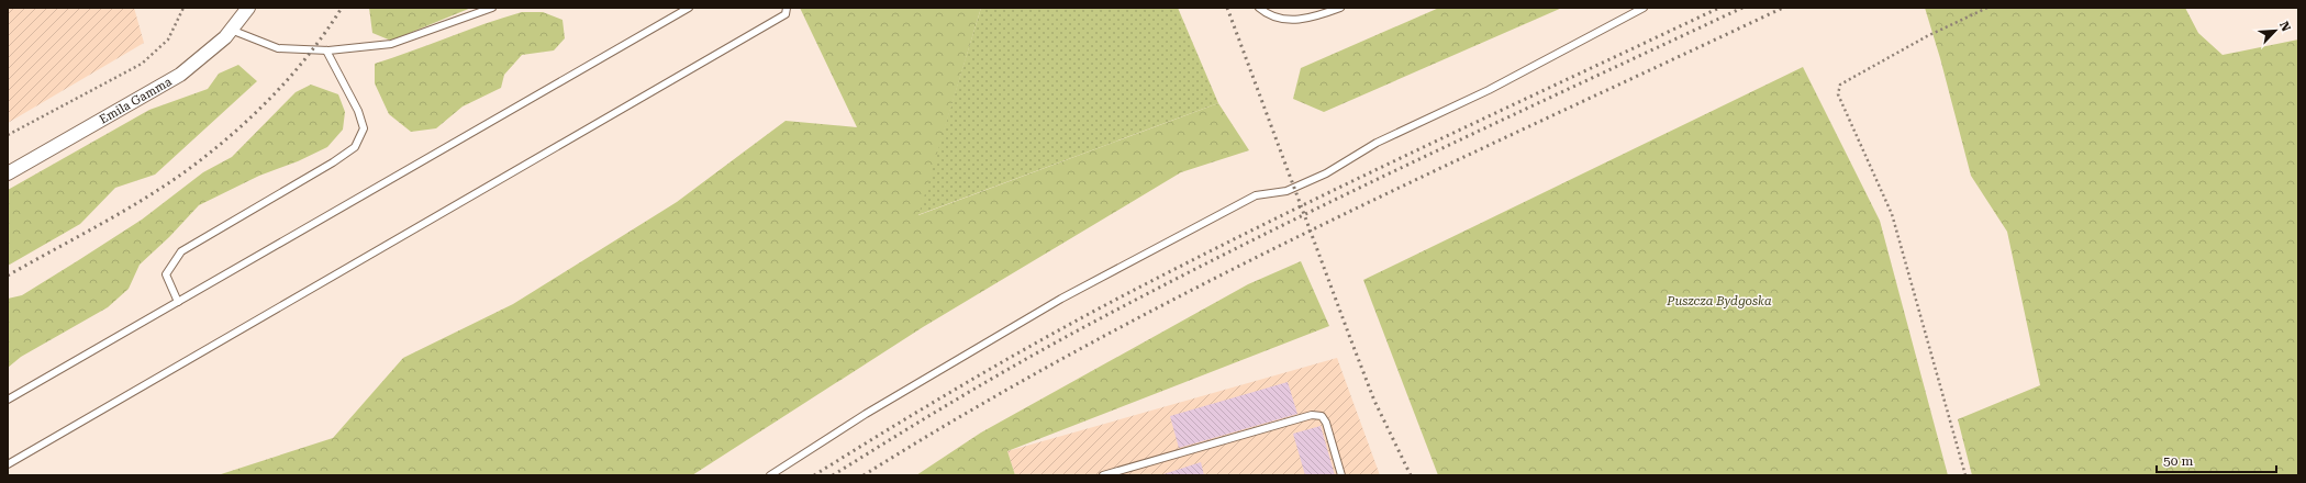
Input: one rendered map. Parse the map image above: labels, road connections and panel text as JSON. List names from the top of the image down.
{
  "streets": {
    "street": ["Emila Gamma"]
  },
  "parks": ["Puszcza Bydgoska"],
  "scale_bar": "50 m",
  "north": "top right"
}
